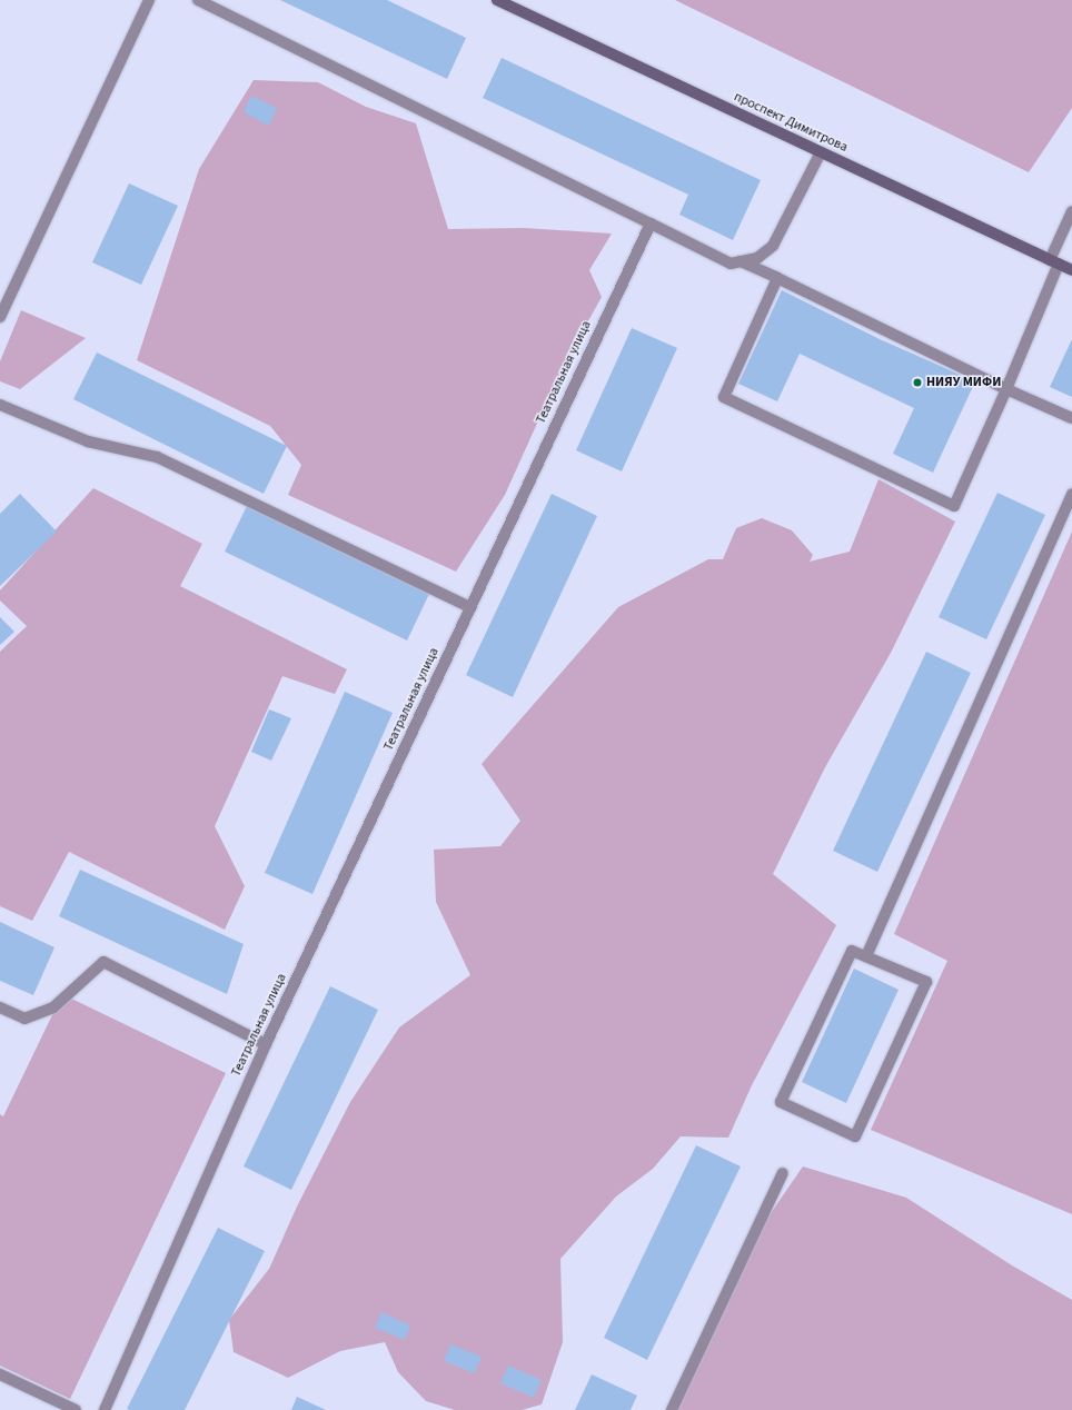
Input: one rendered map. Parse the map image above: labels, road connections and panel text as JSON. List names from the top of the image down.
{
  "streets": {
    "main road": ["проспект Димитрова"],
    "street": ["Театральная улица"]
  },
  "places": ["НИЯУ МИФИ"]
}
